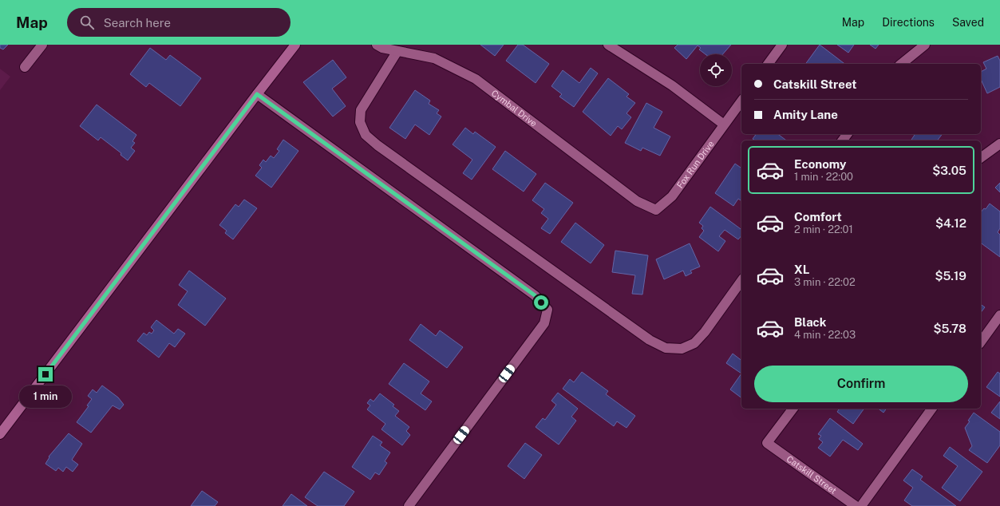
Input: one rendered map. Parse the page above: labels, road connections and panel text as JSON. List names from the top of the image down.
{
  "streets": {
    "street": ["Cymbal Drive", "Fox Run Drive", "Catskill Street"]
  },
  "crossings": [
    ["Cymbal Drive", "Fox Run Drive"]
  ],
  "page": {
    "header": "Map",
    "search": "Search here",
    "nav": ["Map", "Directions", "Saved"],
    "banner": ["Catskill Street", "Amity Lane"],
    "list": [
      {
        "name": "Economy",
        "note": "1 min · 22:00",
        "value": "$3.05"
      },
      {
        "name": "Comfort",
        "note": "2 min · 22:01",
        "value": "$4.12"
      },
      {
        "name": "XL",
        "note": "3 min · 22:02",
        "value": "$5.19"
      },
      {
        "name": "Black",
        "note": "4 min · 22:03",
        "value": "$5.78"
      }
    ],
    "buttons": "Confirm",
    "bubble": "1 min"
  }
}
